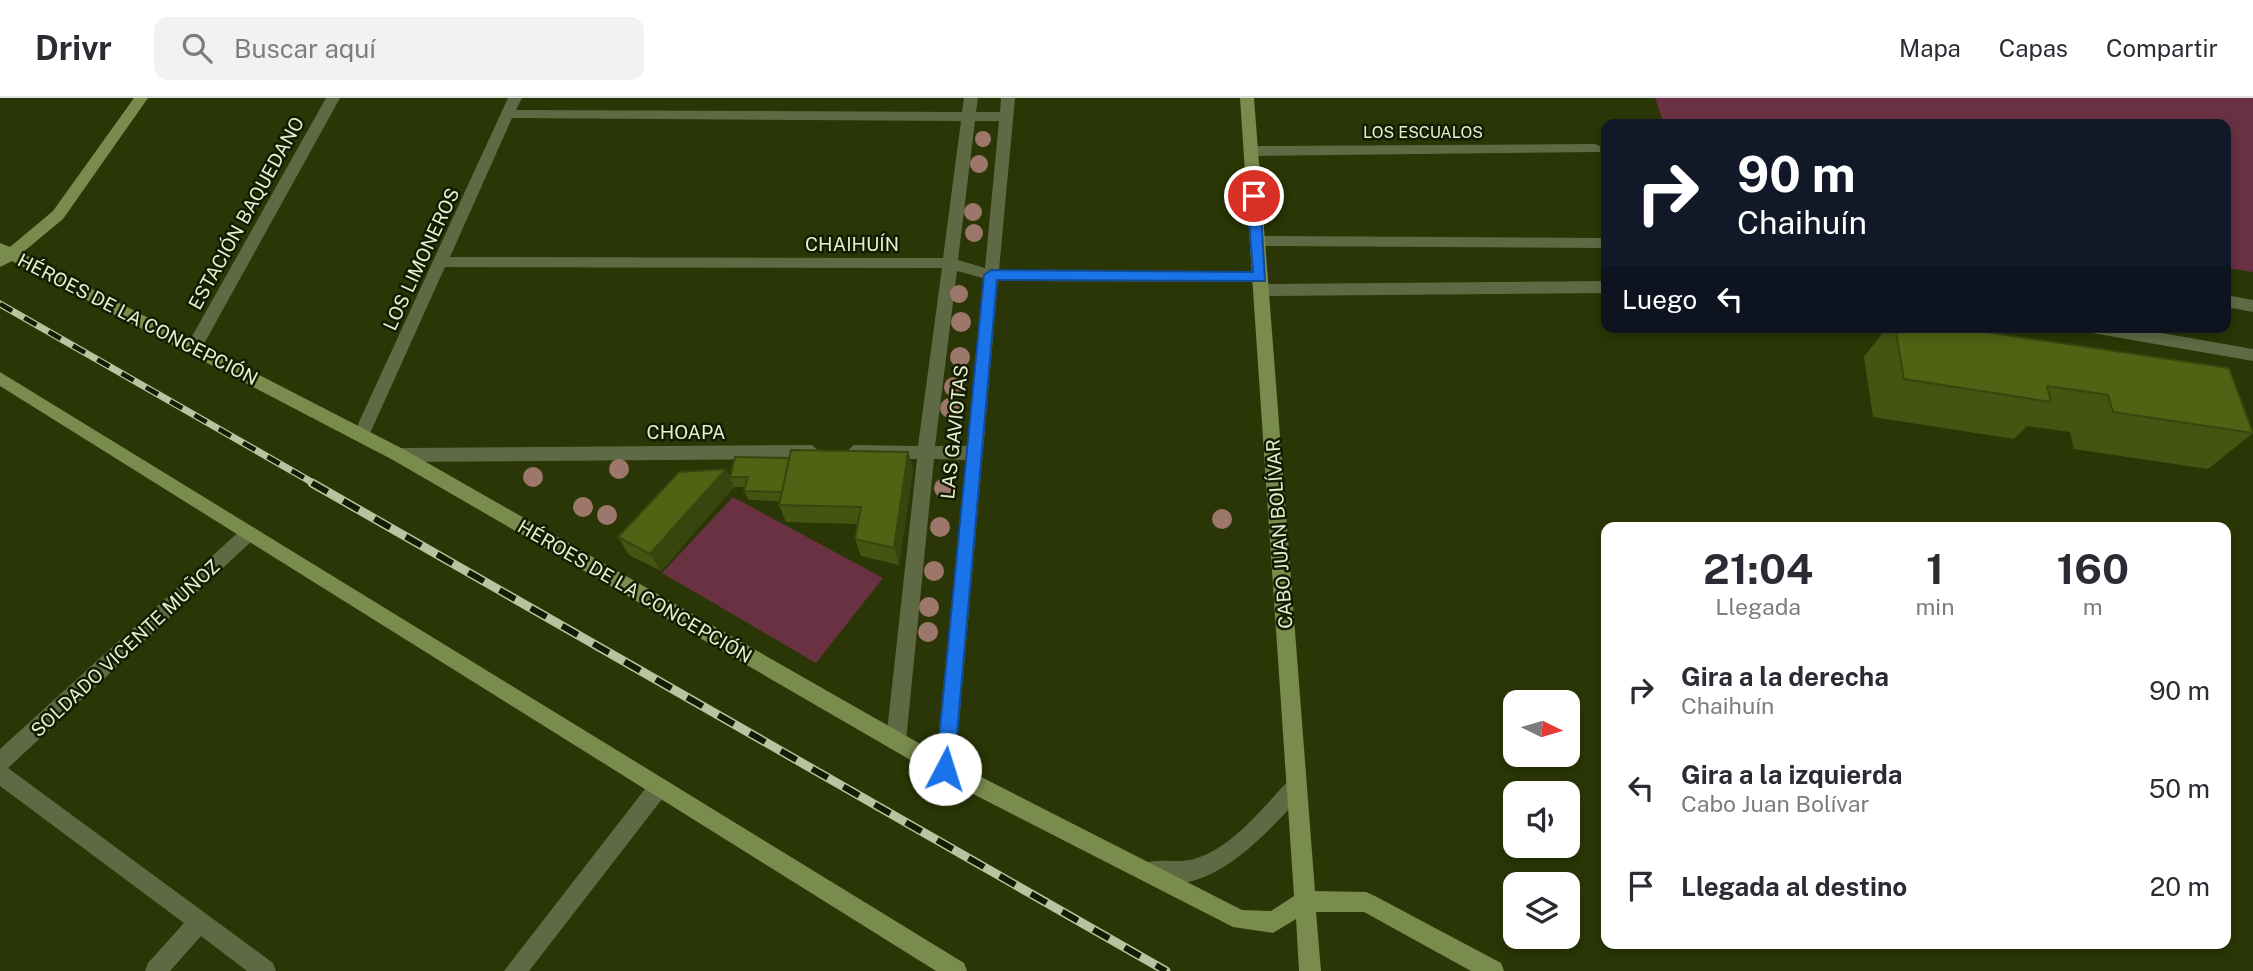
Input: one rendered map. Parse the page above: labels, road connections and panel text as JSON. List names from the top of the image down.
{
  "streets": {
    "street": [
      "LOS ESCUALOS",
      "ESTACIÓN BAQUEDANO",
      "CHAIHUÍN",
      "LOS LIMONEROS",
      "HÉROES DE LA CONCEPCIÓN",
      "CHOAPA",
      "LAS GAVIOTAS",
      "CABO JUAN BOLÍVAR",
      "SOLDADO VICENTE MUÑOZ"
    ]
  },
  "crossings": [
    ["LOS ESCUALOS", "CABO JUAN BOLÍVAR"],
    ["ESTACIÓN BAQUEDANO", "HÉROES DE LA CONCEPCIÓN"],
    ["CHAIHUÍN", "LOS LIMONEROS"],
    ["CHAIHUÍN", "LAS GAVIOTAS"],
    ["CHAIHUÍN", "CABO JUAN BOLÍVAR"],
    ["LOS LIMONEROS", "HÉROES DE LA CONCEPCIÓN"],
    ["HÉROES DE LA CONCEPCIÓN", "CHOAPA"],
    ["HÉROES DE LA CONCEPCIÓN", "LAS GAVIOTAS"],
    ["HÉROES DE LA CONCEPCIÓN", "CABO JUAN BOLÍVAR"],
    ["CHOAPA", "LAS GAVIOTAS"]
  ],
  "north": "right",
  "page": {
    "header": "Drivr",
    "search": "Buscar aquí",
    "nav": ["Mapa", "Capas", "Compartir"],
    "turn": ["90 m", "Chaihuín"],
    "then": "Luego",
    "eta": [
      "21:04",
      "Llegada",
      "1",
      "min",
      "160",
      "m"
    ],
    "list": [
      {
        "name": "Gira a la derecha",
        "note": "Chaihuín",
        "value": "90 m"
      },
      {
        "name": "Gira a la izquierda",
        "note": "Cabo Juan Bolívar",
        "value": "50 m"
      },
      {
        "name": "Llegada al destino",
        "value": "20 m"
      }
    ]
  }
}
